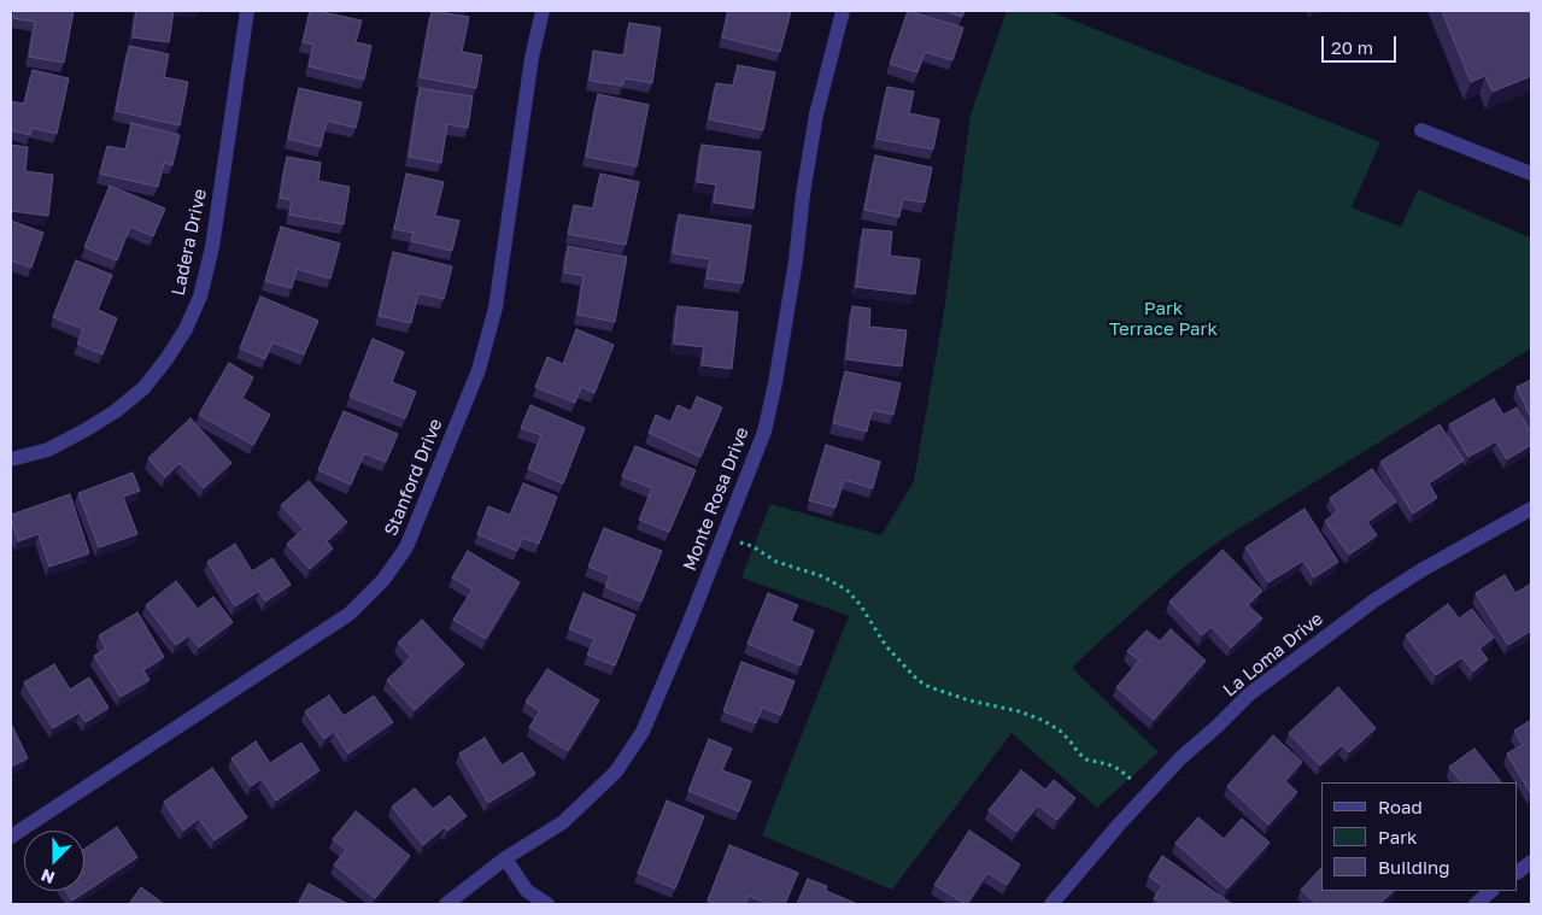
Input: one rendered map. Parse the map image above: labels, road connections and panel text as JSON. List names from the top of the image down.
{
  "streets": {
    "street": [
      "Ladera Drive",
      "Stanford Drive",
      "Monte Rosa Drive",
      "La Loma Drive"
    ]
  },
  "parks": ["Park Terrace Park"],
  "legend": ["Road", "Park", "Building"],
  "scale_bar": "20 m",
  "north": "bottom"
}
